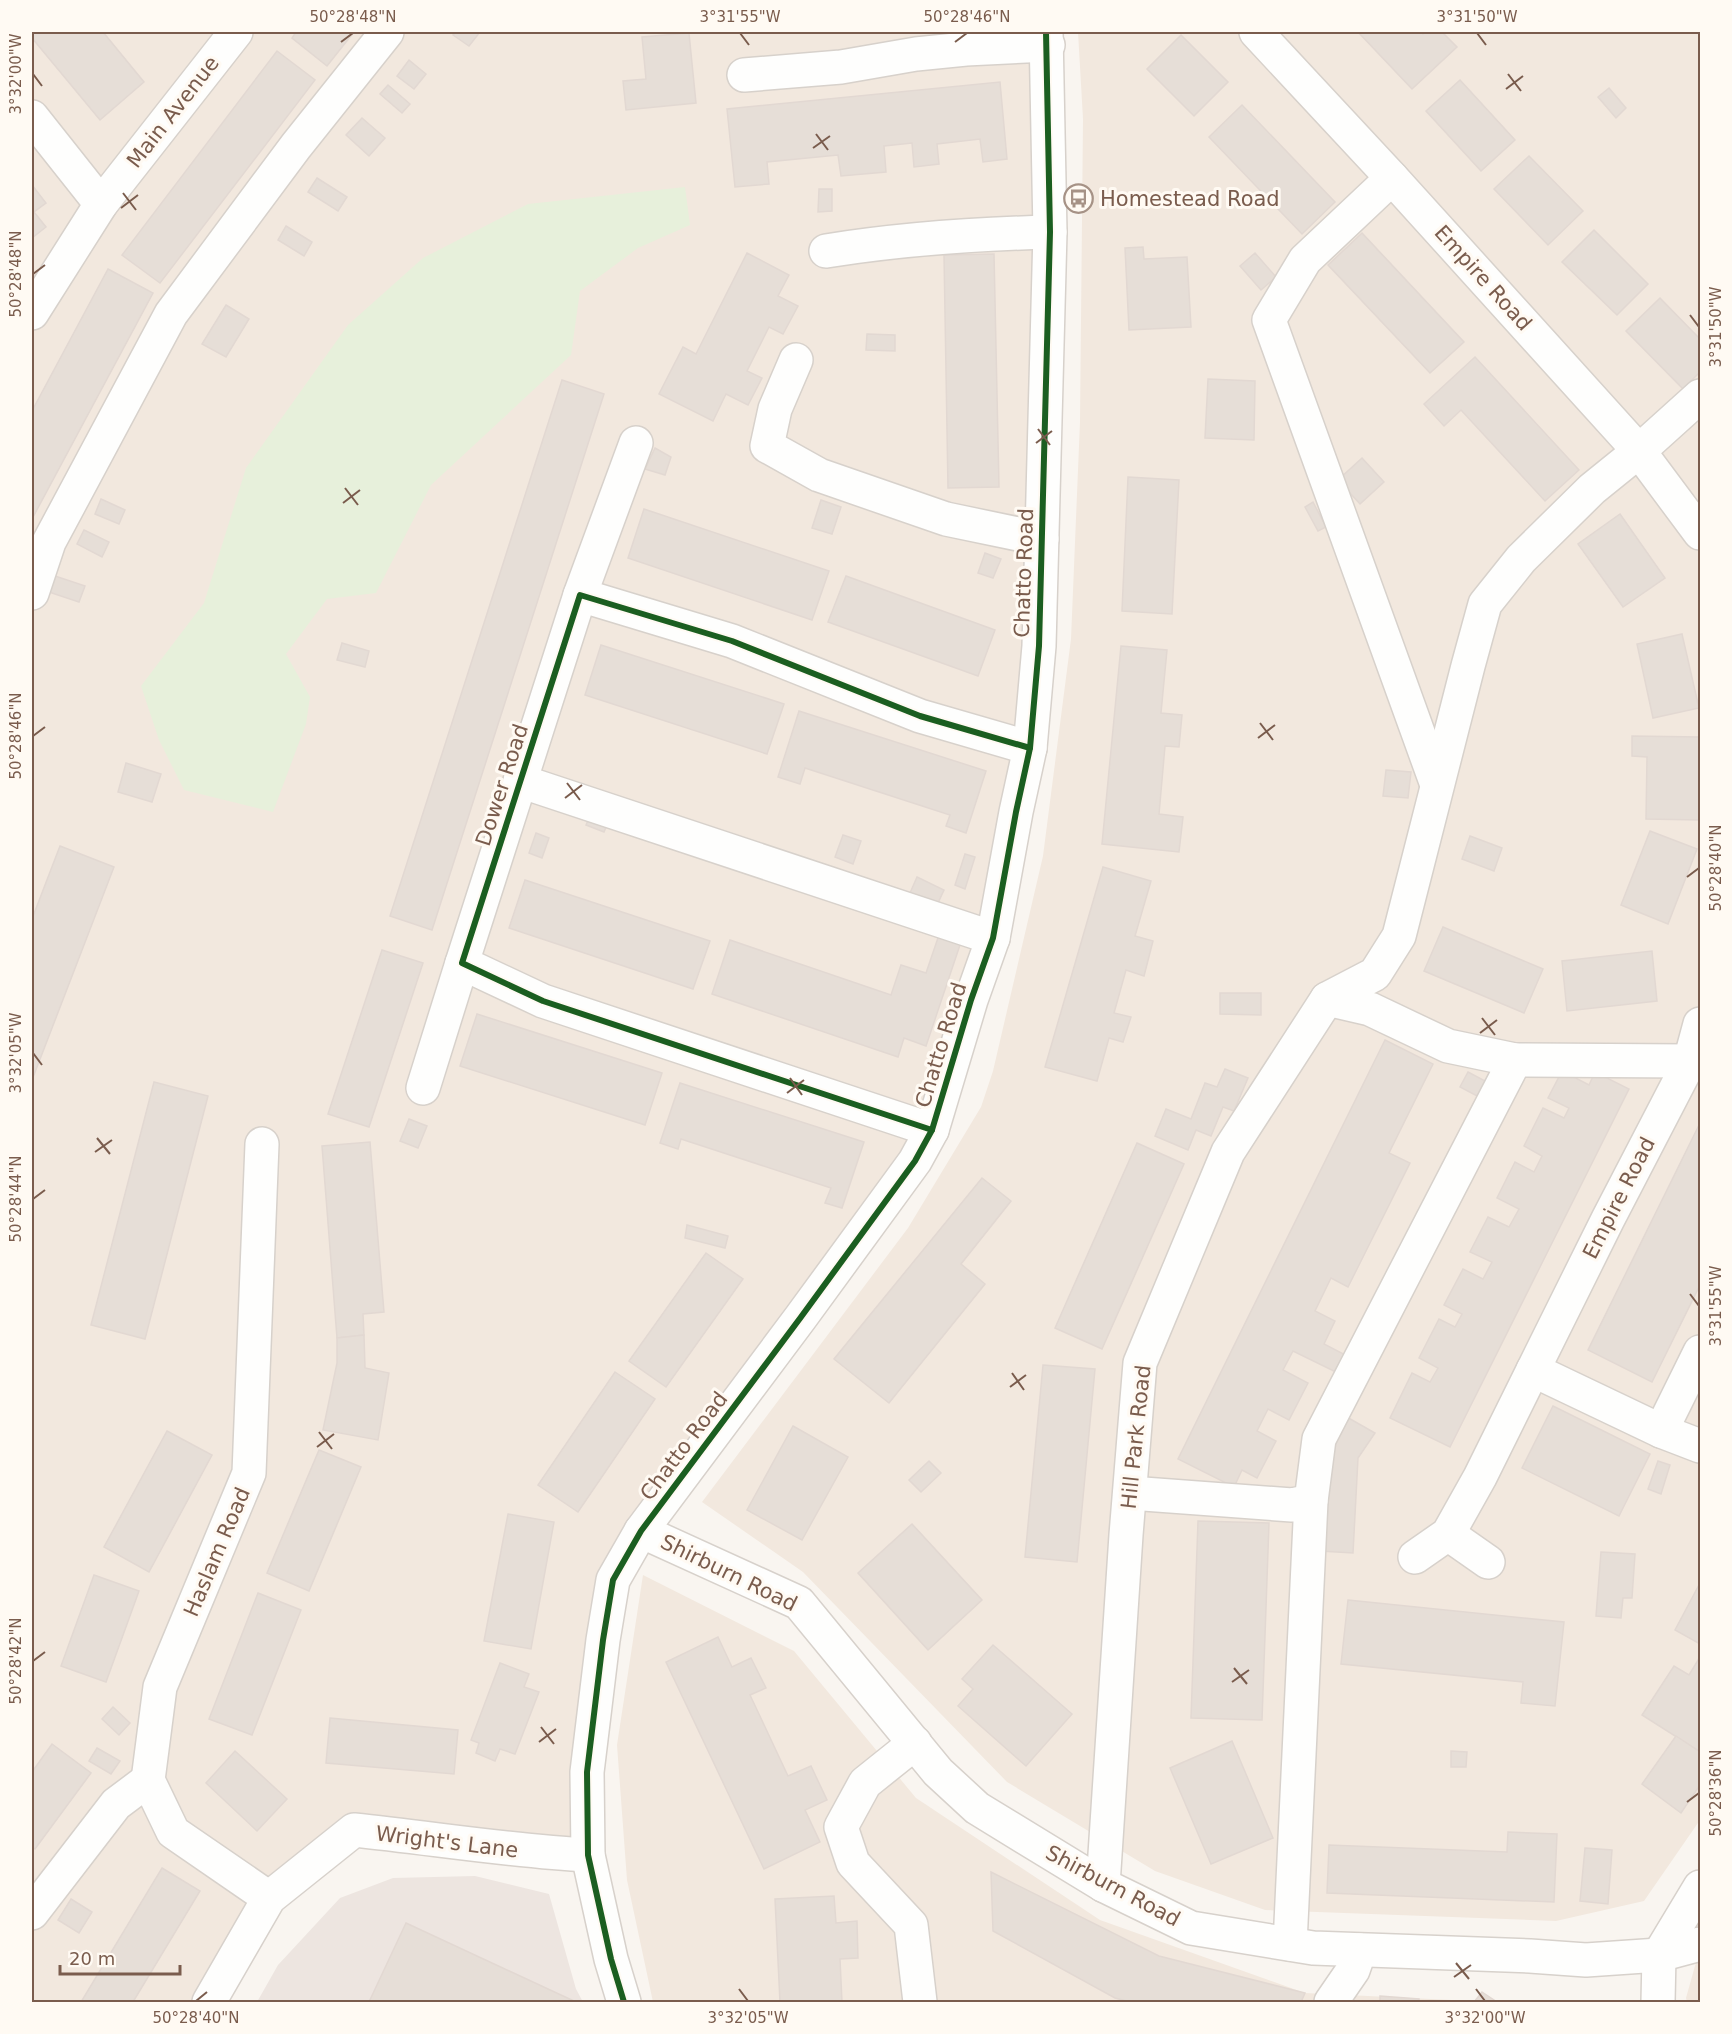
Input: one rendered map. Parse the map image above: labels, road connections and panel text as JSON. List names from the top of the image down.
{
  "streets": {
    "street": [
      "Main Avenue",
      "Empire Road",
      "Chatto Road",
      "Dower Road",
      "Hill Park Road",
      "Haslam Road",
      "Shirburn Road",
      "Wright's Lane"
    ]
  },
  "crossings": [
    ["Chatto Road", "Shirburn Road"],
    ["Chatto Road", "Wright's Lane"],
    ["Hill Park Road", "Shirburn Road"]
  ],
  "places": {
    "bus stop": ["Homestead Road"]
  },
  "scale_bar": "20 m",
  "coordinates": [
    "50°28'48\"N",
    "3°31'55\"W",
    "50°28'46\"N",
    "3°31'50\"W",
    "3°32'00\"W",
    "50°28'40\"N",
    "3°32'05\"W",
    "50°28'44\"N",
    "50°28'42\"N",
    "50°28'36\"N"
  ]
}
